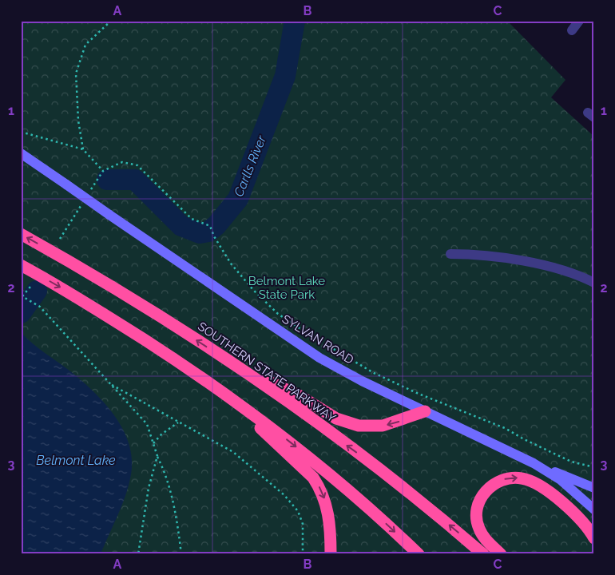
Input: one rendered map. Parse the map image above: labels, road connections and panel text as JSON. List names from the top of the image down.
{
  "streets": {
    "highway": ["SOUTHERN STATE PARKWAY"],
    "street": ["SYLVAN ROAD"]
  },
  "water": ["Carlls River", "Belmont Lake"],
  "parks": ["Belmont Lake State Park"],
  "grid": {
    "columns": ["A", "B", "C"],
    "rows": ["1", "2", "3"]
  }
}
